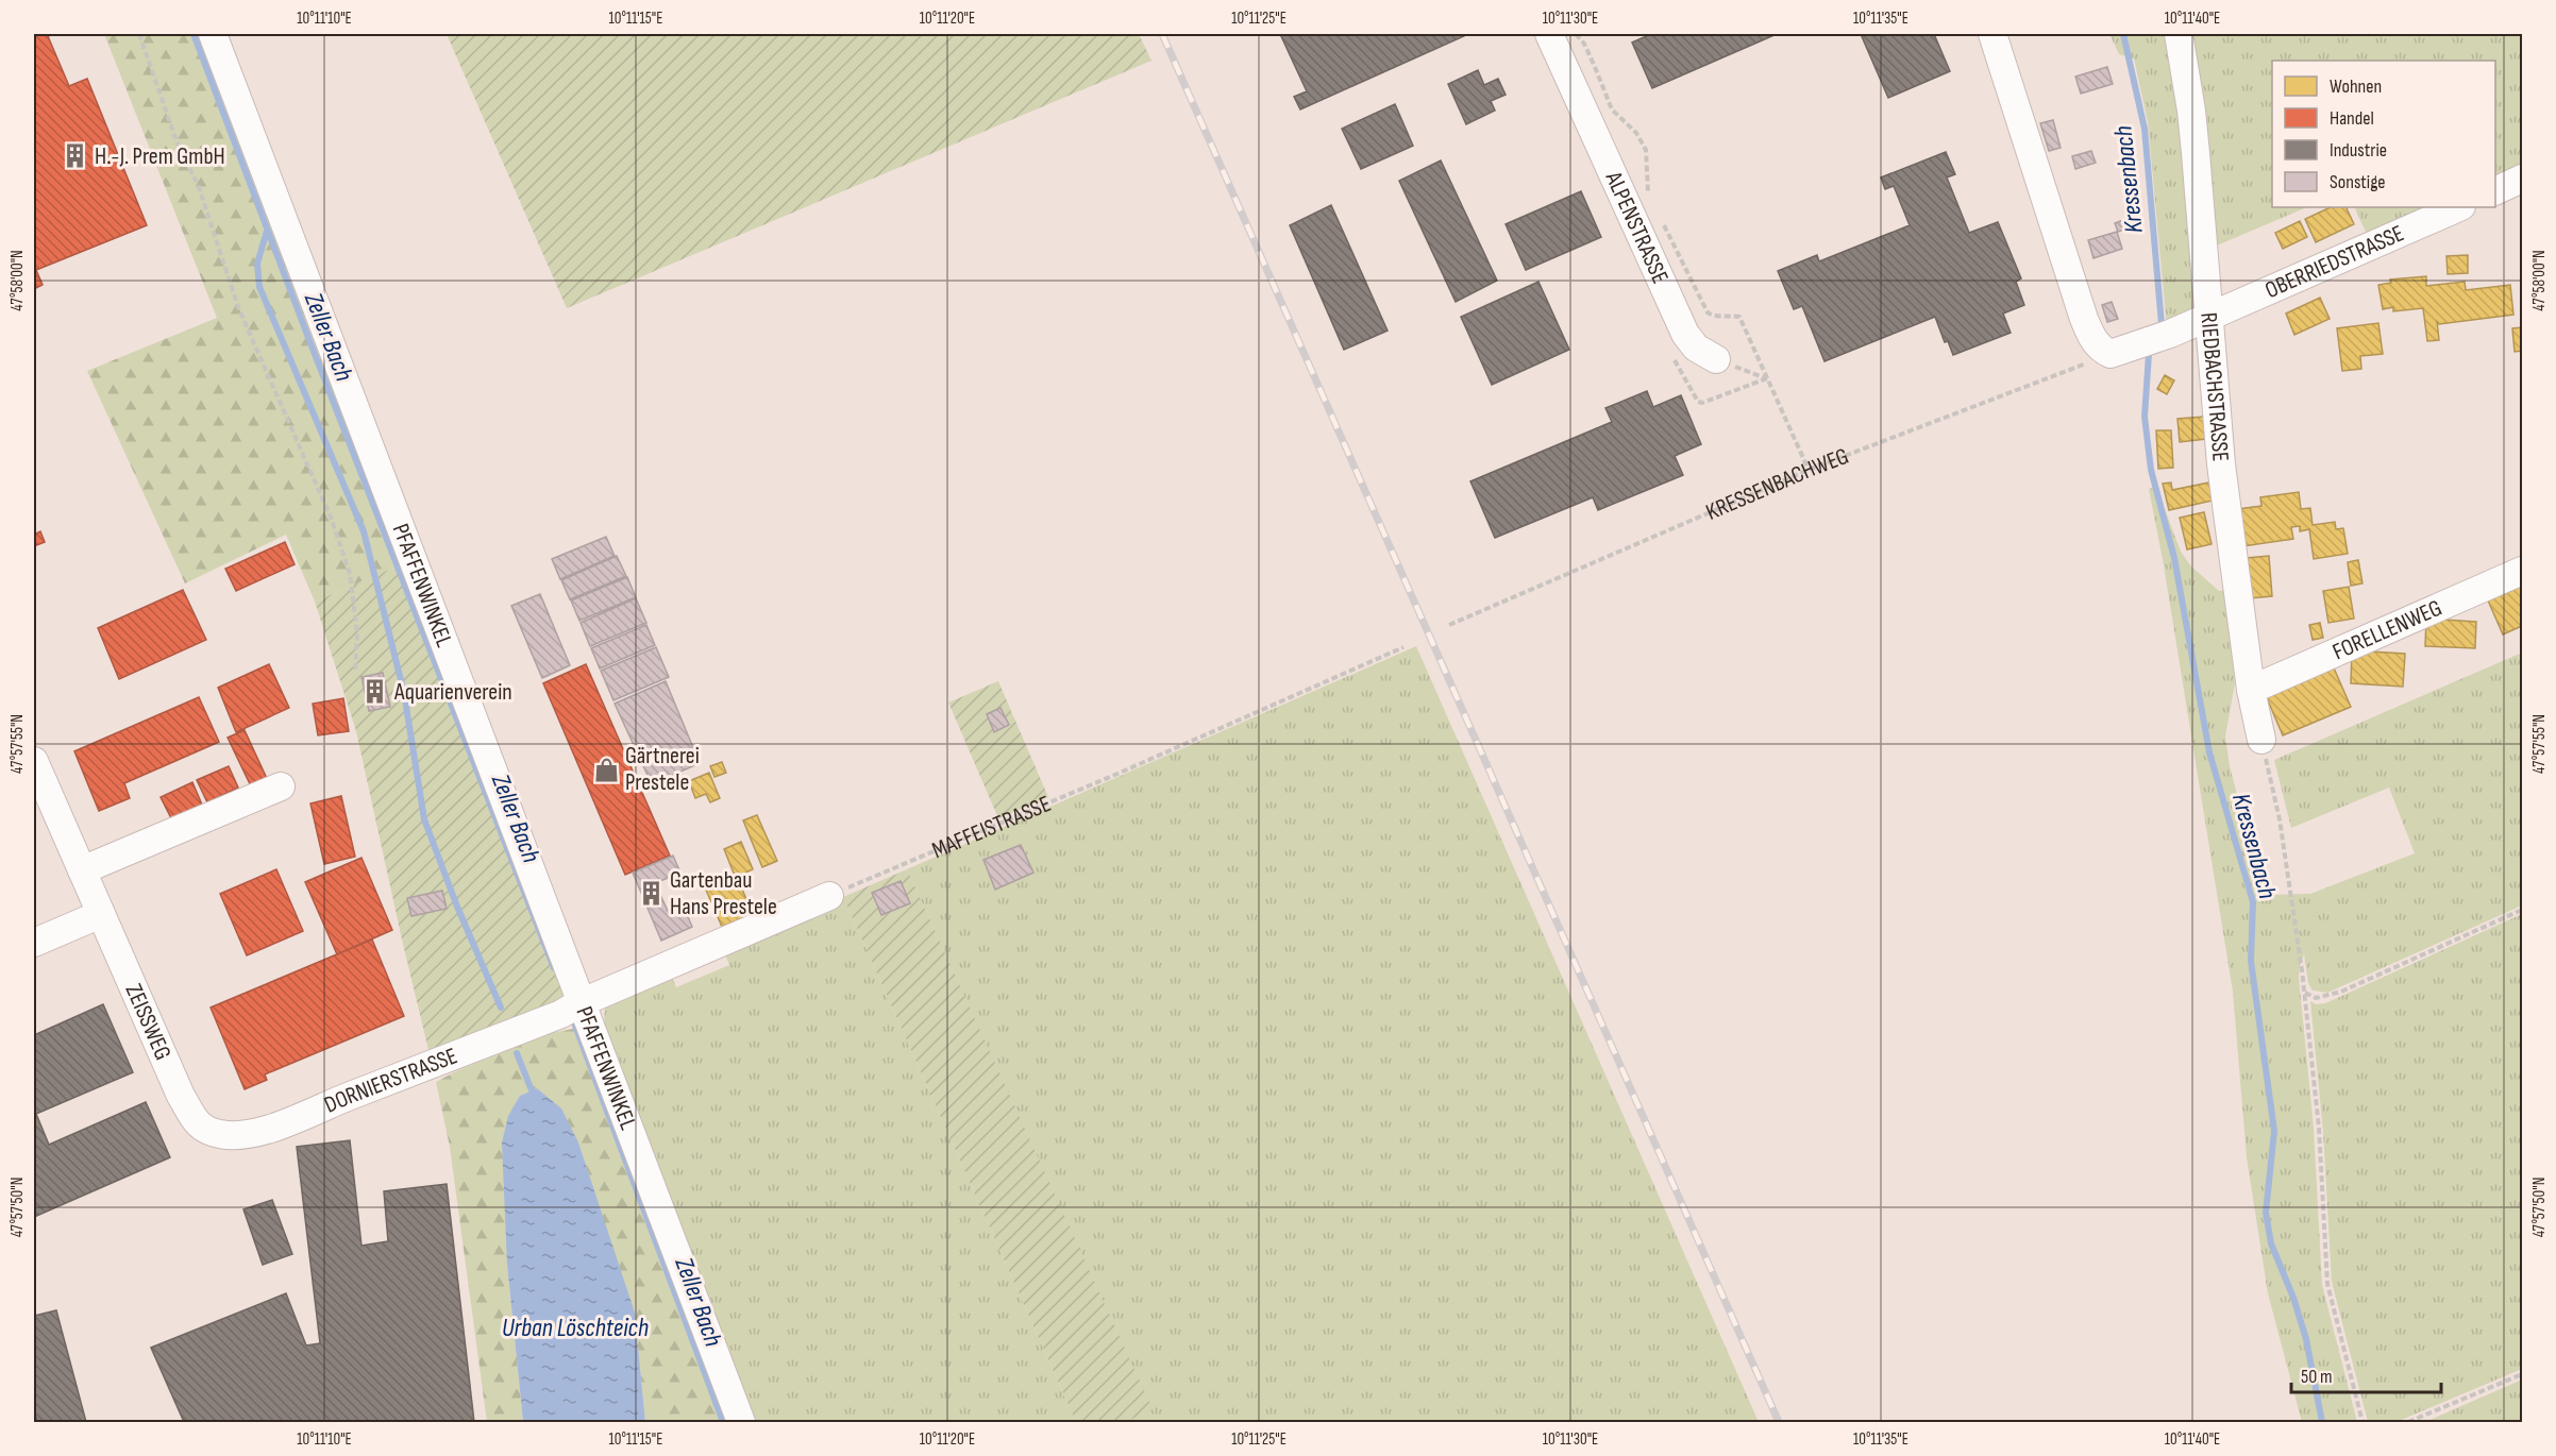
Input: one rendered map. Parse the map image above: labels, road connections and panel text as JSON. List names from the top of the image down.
{
  "streets": {
    "street": [
      "ALPENSTRASSE",
      "OBERRIEDSTRASSE",
      "RIEDBACHSTRASSE",
      "PFAFFENWINKEL",
      "FORELLENWEG",
      "ZEISSWEG",
      "DORNIERSTRASSE"
    ],
    "path": ["KRESSENBACHWEG", "MAFFEISTRASSE"]
  },
  "crossings": [
    ["ALPENSTRASSE", "KRESSENBACHWEG"],
    ["OBERRIEDSTRASSE", "RIEDBACHSTRASSE"],
    ["RIEDBACHSTRASSE", "FORELLENWEG"],
    ["PFAFFENWINKEL", "DORNIERSTRASSE"],
    ["ZEISSWEG", "DORNIERSTRASSE"]
  ],
  "water": ["Kressenbach", "Zeller Bach", "Urban Löschteich"],
  "places": {
    "building": ["H.-J. Prem GmbH", "Aquarienverein", "Gartenbau Hans Prestele"],
    "shop": ["Gärtnerei Prestele"]
  },
  "legend": [
    "Wohnen",
    "Handel",
    "Industrie",
    "Sonstige"
  ],
  "scale_bar": "50 m",
  "coordinates": [
    "10°11'10\"E",
    "10°11'15\"E",
    "10°11'20\"E",
    "10°11'25\"E",
    "10°11'30\"E",
    "10°11'35\"E",
    "10°11'40\"E",
    "47°58'00\"N",
    "47°57'55\"N",
    "47°57'50\"N"
  ]
}
